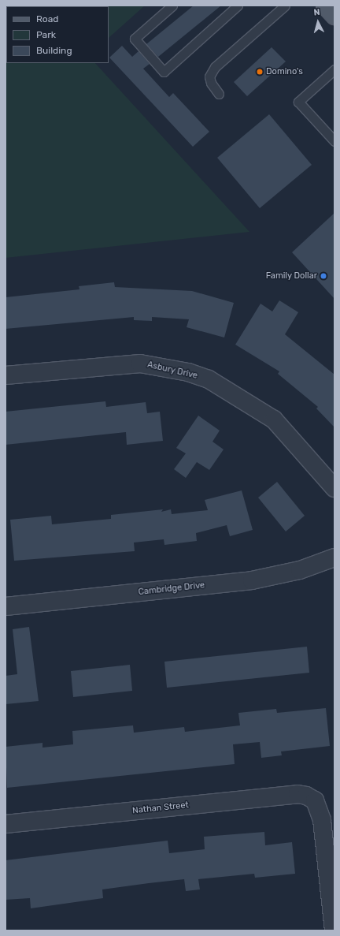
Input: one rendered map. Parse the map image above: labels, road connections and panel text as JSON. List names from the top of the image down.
{
  "streets": {
    "street": ["Asbury Drive", "Cambridge Drive", "Nathan Street"]
  },
  "places": ["Domino's", "Family Dollar"],
  "legend": ["Road", "Park", "Building"],
  "north": "top"
}
